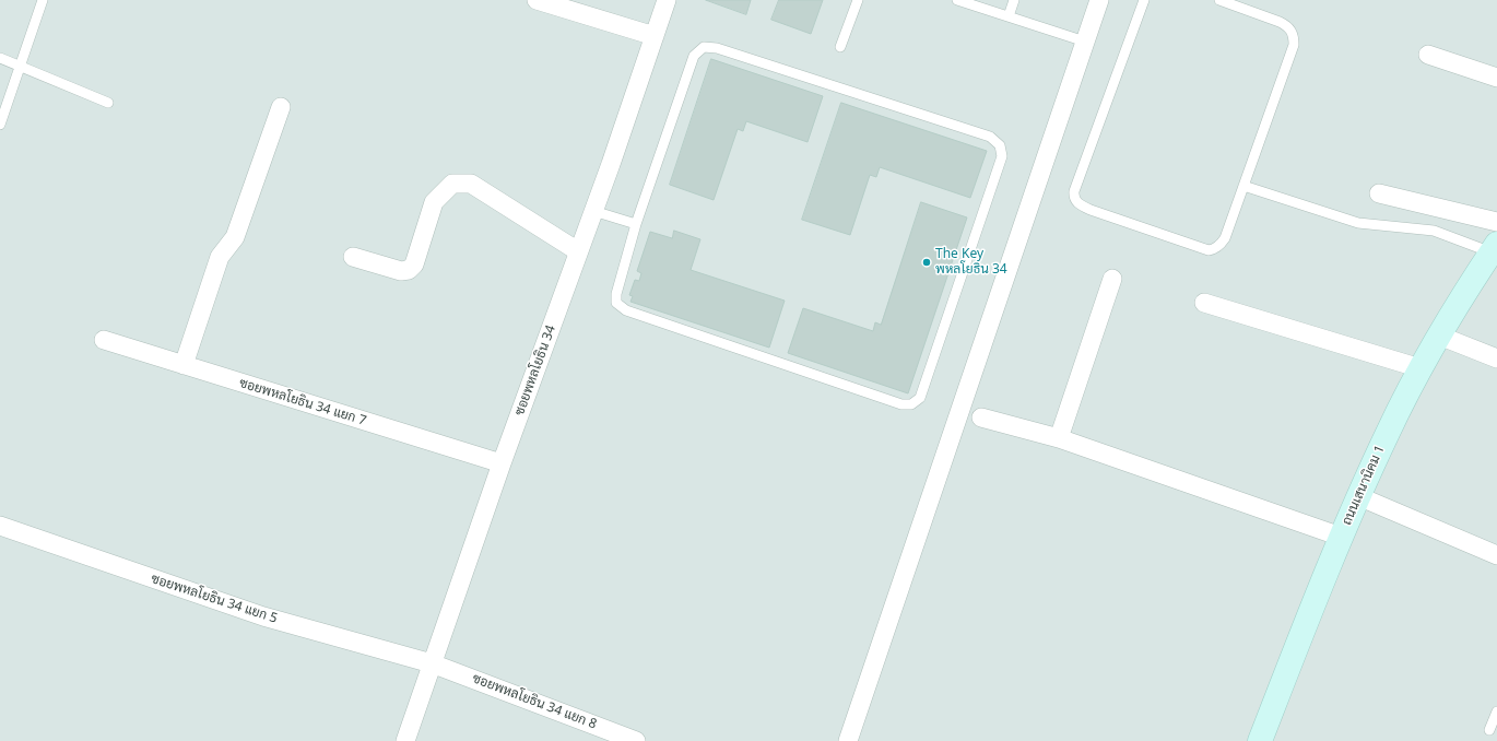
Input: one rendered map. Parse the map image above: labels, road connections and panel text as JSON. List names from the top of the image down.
{
  "streets": {
    "street": [
      "ซอยพหลโยธิน 34",
      "ซอยพหลโยธิน 34 แยก 7",
      "ถนนเสนานิคม 1",
      "ซอยพหลโยธิน 34 แยก 5",
      "ซอยพหลโยธิน 34 แยก 8"
    ]
  },
  "crossings": [
    ["ซอยพหลโยธิน 34", "ซอยพหลโยธิน 34 แยก 7"],
    ["ซอยพหลโยธิน 34", "ซอยพหลโยธิน 34 แยก 5"],
    ["ซอยพหลโยธิน 34", "ซอยพหลโยธิน 34 แยก 8"],
    ["ซอยพหลโยธิน 34 แยก 5", "ซอยพหลโยธิน 34 แยก 8"]
  ],
  "places": ["The Key พหลโยธิน 34"]
}
